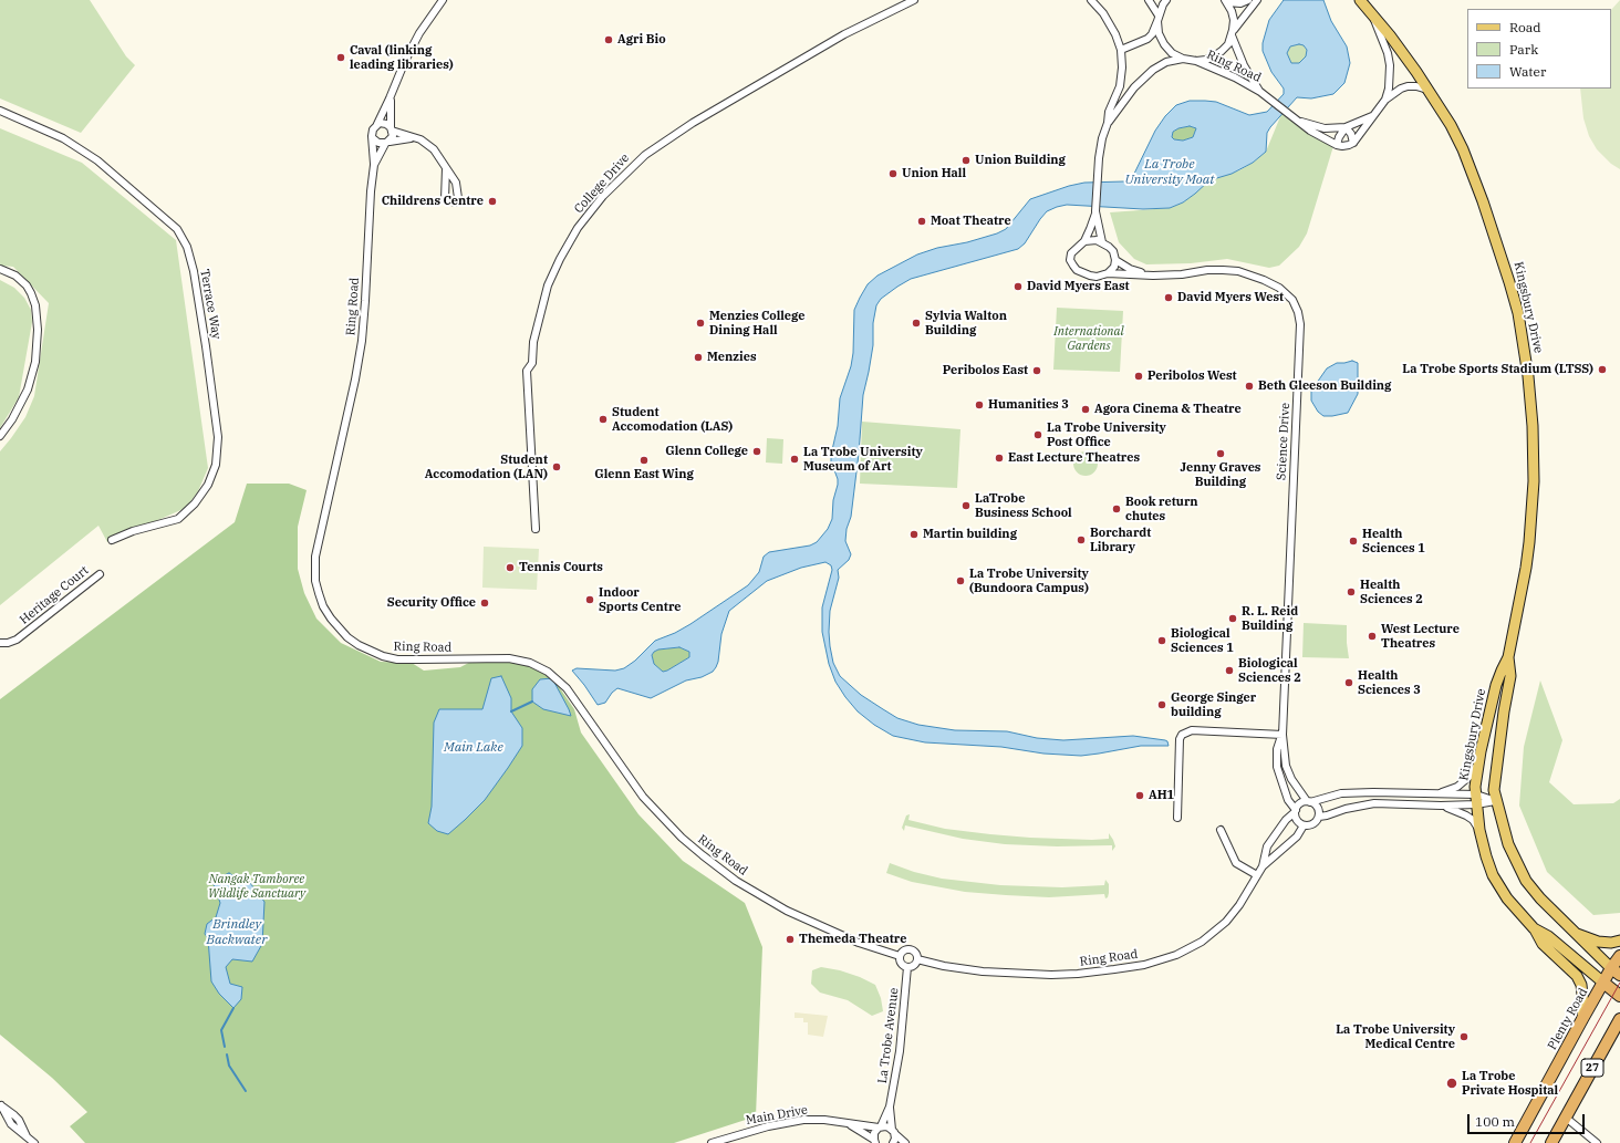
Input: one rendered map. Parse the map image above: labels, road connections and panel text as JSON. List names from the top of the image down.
{
  "streets": {
    "highway": ["Plenty Road", "27"],
    "main road": ["Kingsbury Drive"],
    "street": [
      "Ring Road",
      "College Drive",
      "Terrace Way",
      "Science Drive",
      "Heritage Court",
      "La Trobe Avenue",
      "Main Drive"
    ]
  },
  "crossings": [
    ["Ring Road", "Kingsbury Drive"],
    ["Ring Road", "Science Drive"],
    ["Ring Road", "La Trobe Avenue"],
    ["Kingsbury Drive", "Plenty Road"],
    ["La Trobe Avenue", "Main Drive"]
  ],
  "water": ["La Trobe University Moat", "Main Lake", "Brindley Backwater"],
  "parks": ["International Gardens", "Nangak Tamboree Wildlife Sanctuary"],
  "places": [
    "Agri Bio",
    "Caval (linking leading libraries)",
    "Union Building",
    "Union Hall",
    "Childrens Centre",
    "Moat Theatre",
    "David Myers East",
    "David Myers West",
    "Menzies College Dining Hall",
    "Sylvia Walton Building",
    "Menzies",
    "La Trobe Sports Stadium (LTSS)",
    "Peribolos East",
    "Peribolos West",
    "Beth Gleeson Building",
    "Humanities 3",
    "Agora Cinema & Theatre",
    "Student Accomodation (LAS)",
    "La Trobe University Post Office",
    "Glenn College",
    "Jenny Graves Building",
    "East Lecture Theatres",
    "La Trobe University Museum of Art",
    "Glenn East Wing",
    "Student Accomodation (LAN)",
    "LaTrobe Business School",
    "Book return chutes",
    "Martin building",
    "Borchardt Library",
    "Health Sciences 1",
    "Tennis Courts",
    "La Trobe University (Bundoora Campus)",
    "Health Sciences 2",
    "Indoor Sports Centre",
    "Security Office",
    "R. L. Reid Building",
    "West Lecture Theatres",
    "Biological Sciences 1",
    "Biological Sciences 2",
    "Health Sciences 3",
    "George Singer building",
    "AH1",
    "Themeda Theatre",
    "La Trobe University Medical Centre",
    "La Trobe Private Hospital"
  ],
  "legend": ["Road", "Park", "Water"],
  "scale_bar": "100 m"
}
